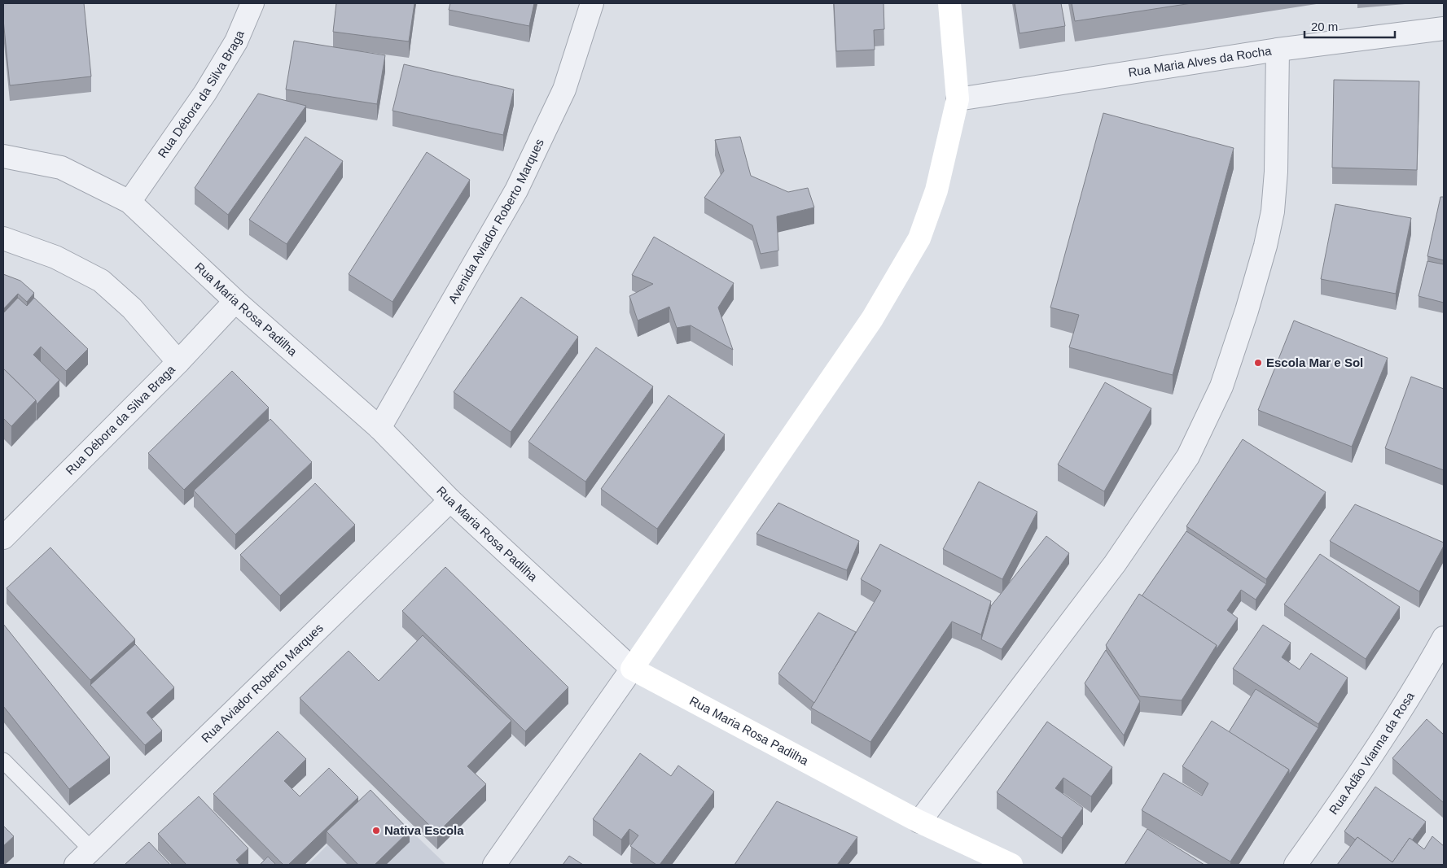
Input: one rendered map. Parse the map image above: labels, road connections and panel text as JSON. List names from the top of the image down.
{
  "streets": {
    "main road": ["Rua Maria Rosa Padilha"],
    "street": [
      "Rua Maria Alves da Rocha",
      "Rua Débora da Silva Braga",
      "Avenida Aviador Roberto Marques",
      "Rua Aviador Roberto Marques",
      "Rua Adão Vianna da Rosa"
    ]
  },
  "crossings": [
    ["Rua Débora da Silva Braga", "Rua Maria Rosa Padilha"],
    ["Avenida Aviador Roberto Marques", "Rua Maria Rosa Padilha"],
    ["Rua Maria Rosa Padilha", "Rua Aviador Roberto Marques"]
  ],
  "places": ["Escola Mar e Sol", "Nativa Escola"],
  "scale_bar": "20 m"
}
